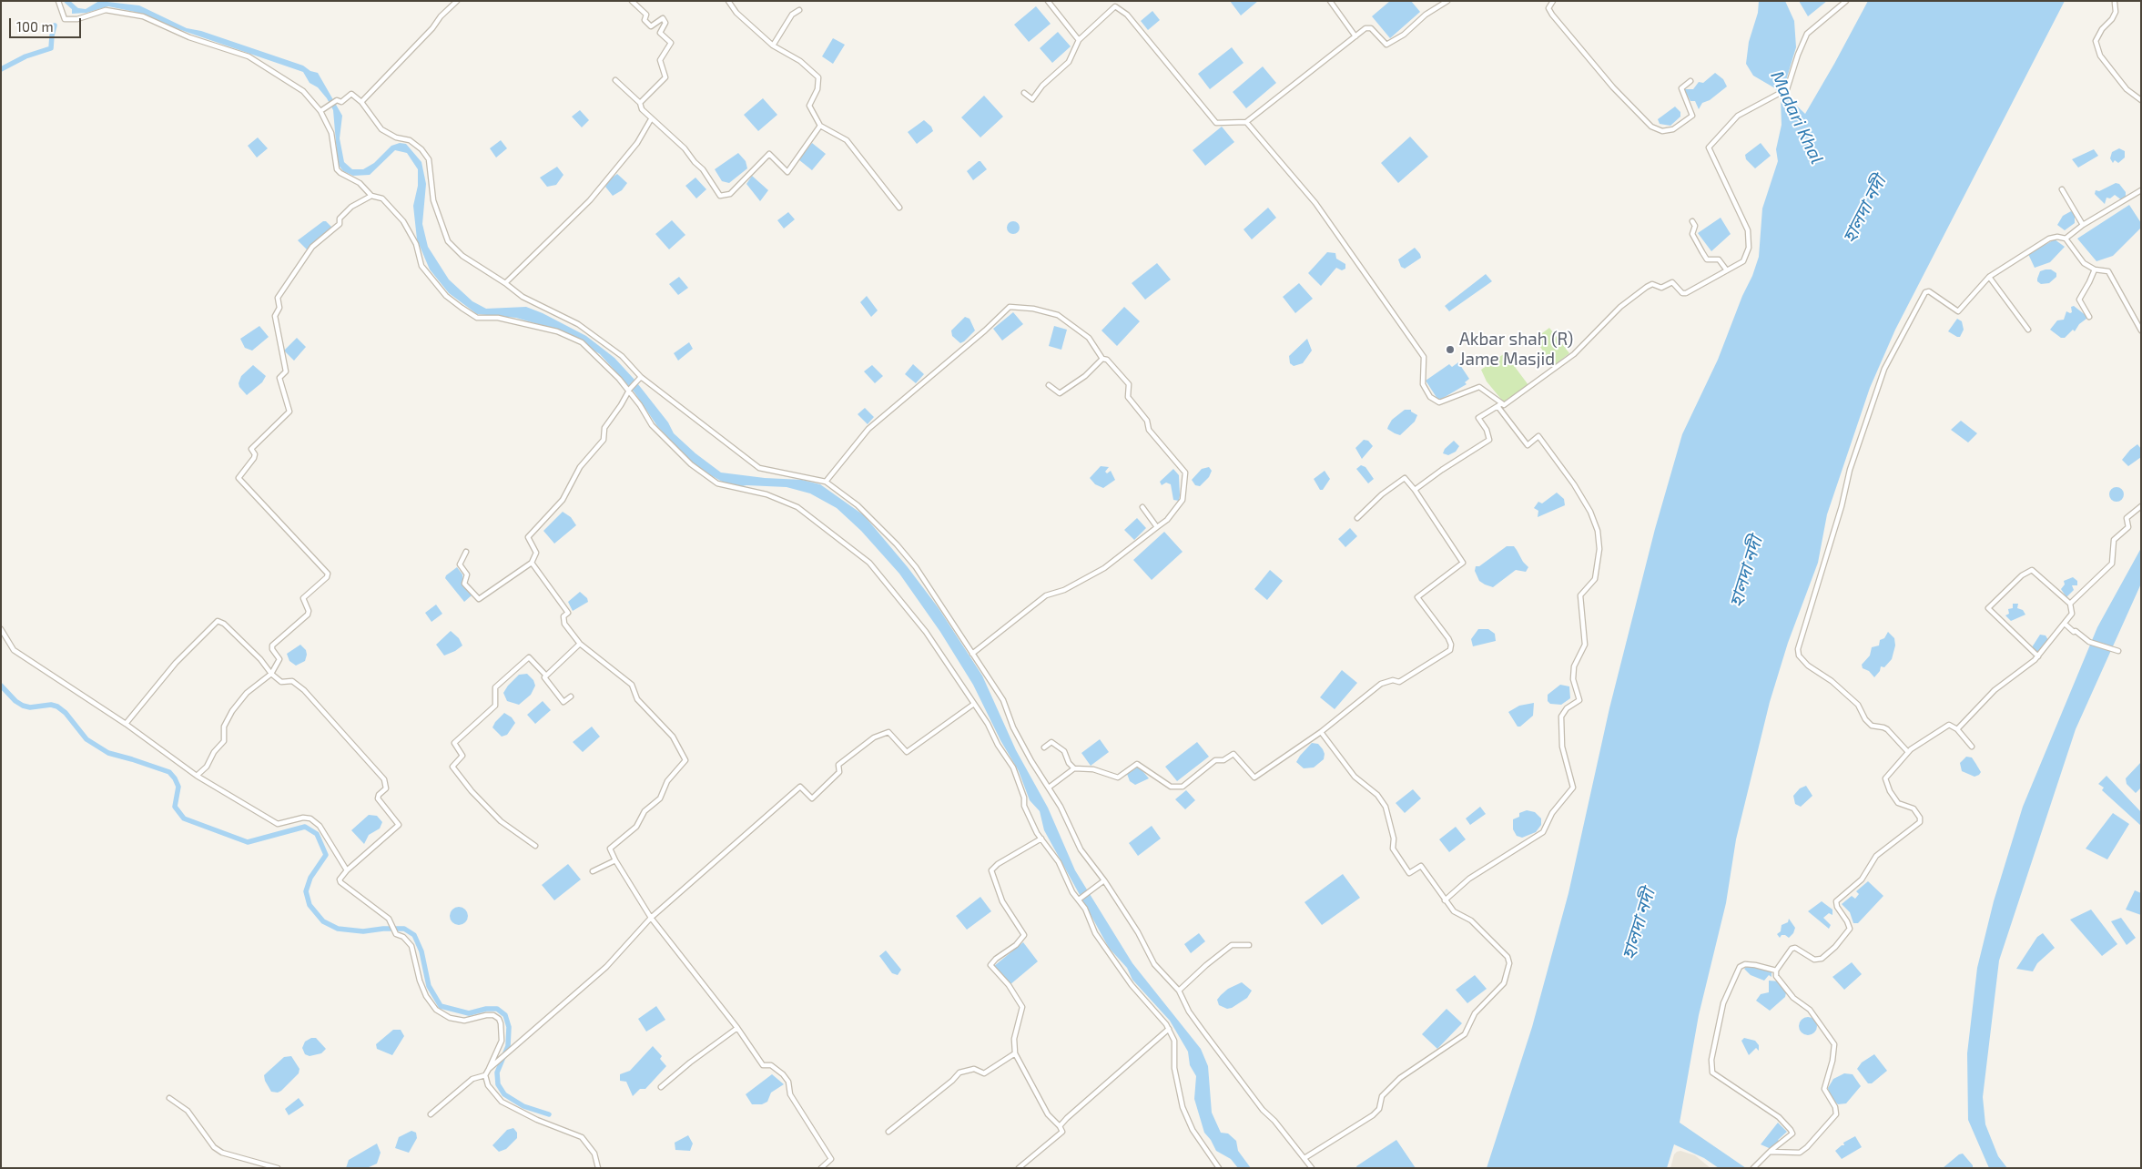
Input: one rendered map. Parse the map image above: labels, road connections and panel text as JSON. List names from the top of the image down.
{
  "water": ["Madari Khal", "হালদা নদী"],
  "places": ["Akbar shah (R) Jame Masjid"],
  "scale_bar": "100 m"
}
